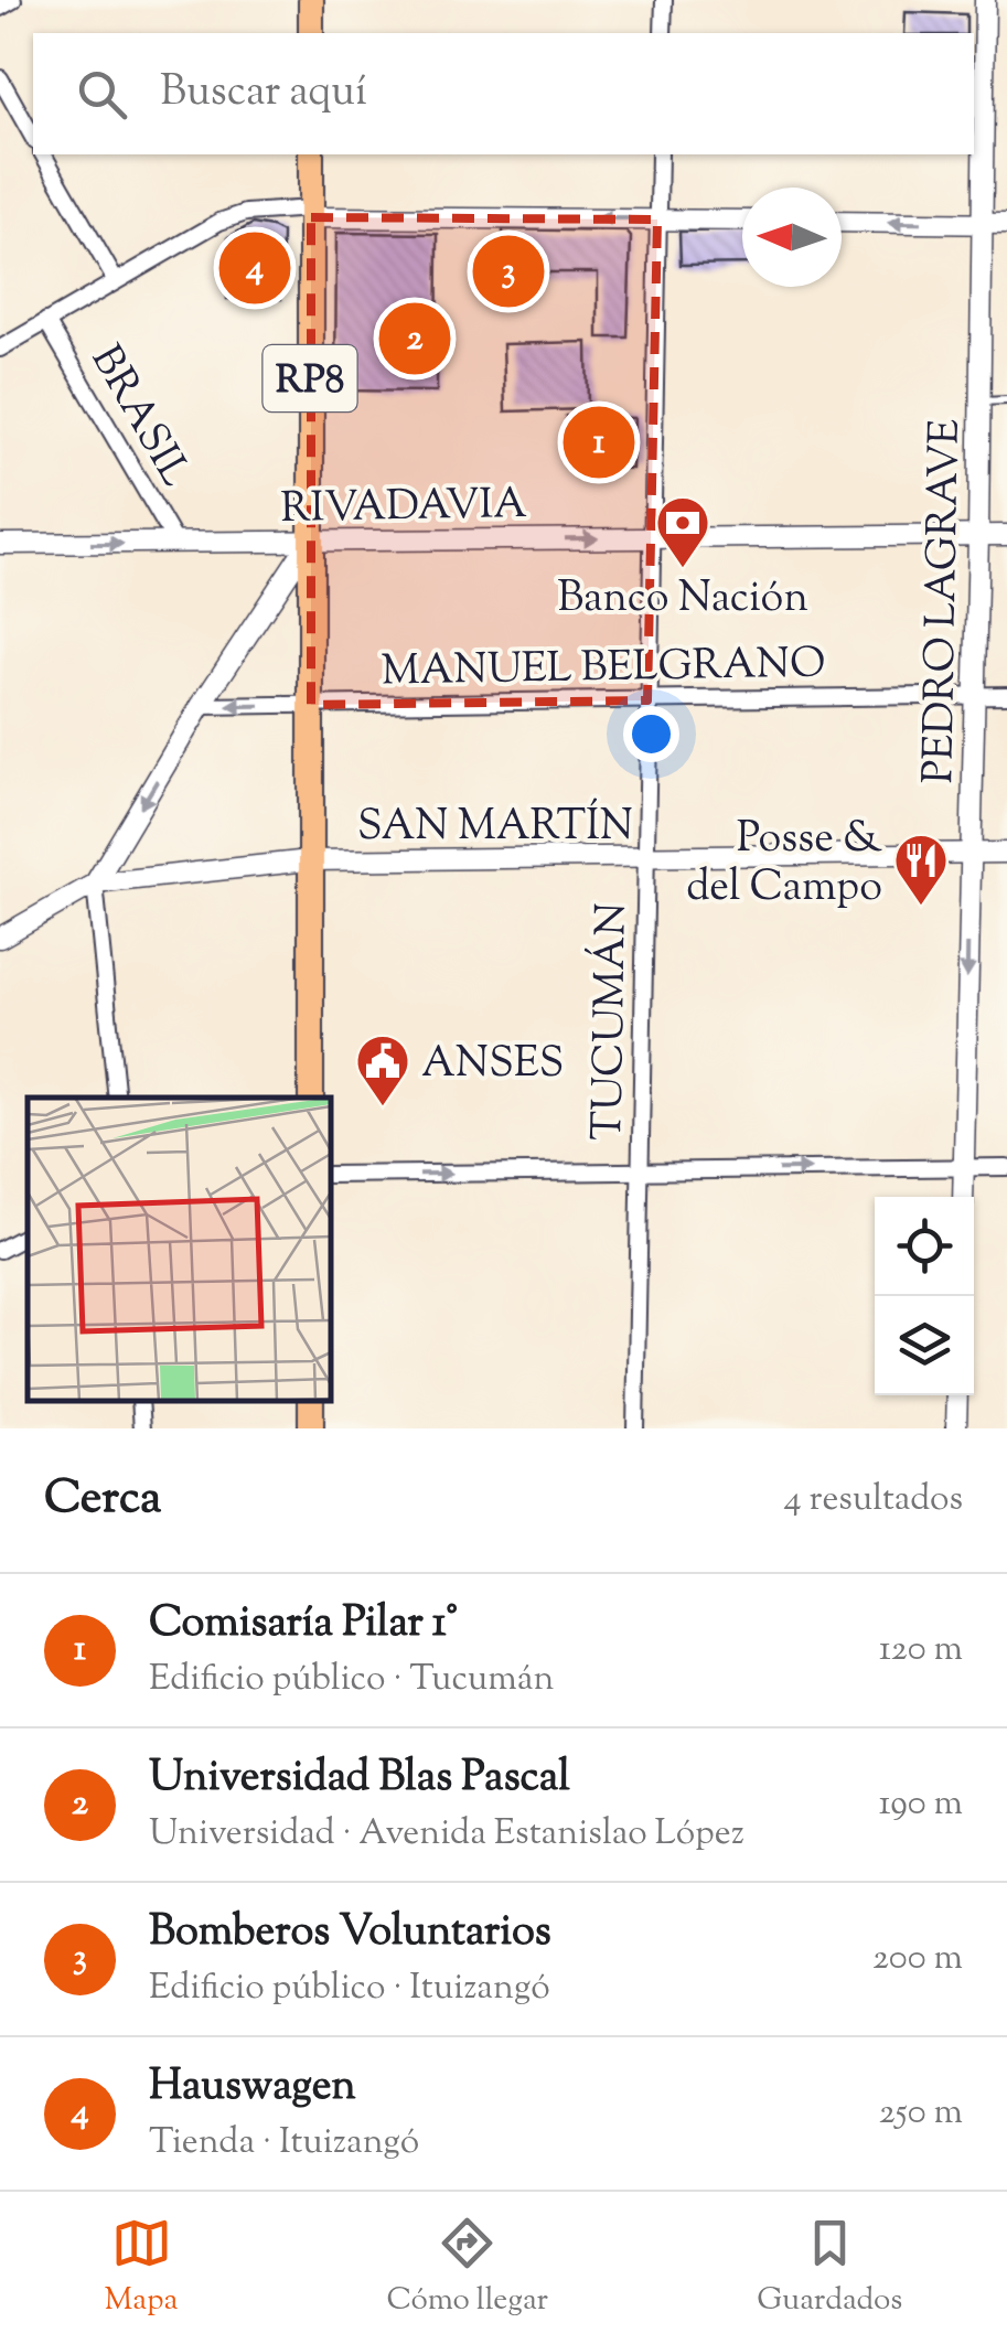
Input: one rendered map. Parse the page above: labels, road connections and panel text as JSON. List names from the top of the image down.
{
  "streets": {
    "main road": ["RP8"],
    "street": [
      "BRASIL",
      "RIVADAVIA",
      "PEDRO LAGRAVE",
      "MANUEL BELGRANO",
      "SAN MARTÍN",
      "TUCUMÁN"
    ]
  },
  "crossings": [
    ["RP8", "RIVADAVIA"],
    ["RP8", "MANUEL BELGRANO"],
    ["RP8", "SAN MARTÍN"],
    ["BRASIL", "RIVADAVIA"],
    ["RIVADAVIA", "PEDRO LAGRAVE"],
    ["RIVADAVIA", "TUCUMÁN"],
    ["PEDRO LAGRAVE", "MANUEL BELGRANO"],
    ["PEDRO LAGRAVE", "SAN MARTÍN"],
    ["MANUEL BELGRANO", "TUCUMÁN"],
    ["SAN MARTÍN", "TUCUMÁN"]
  ],
  "one_way": ["RIVADAVIA"],
  "places": {
    "bank": ["Banco Nación"],
    "restaurant": ["Posse & del Campo"],
    "public building": ["ANSES"]
  },
  "north": "left",
  "page": {
    "search": "Buscar aquí",
    "pins": [
      "4",
      "3",
      "2",
      "1"
    ],
    "heading": ["Cerca", "4 resultados"],
    "list": [
      {
        "mark": "1",
        "name": "Comisaría Pilar 1°",
        "note": "Edificio público · Tucumán",
        "value": "120 m"
      },
      {
        "mark": "2",
        "name": "Universidad Blas Pascal",
        "note": "Universidad · Avenida Estanislao López",
        "value": "190 m"
      },
      {
        "mark": "3",
        "name": "Bomberos Voluntarios",
        "note": "Edificio público · Ituizangó",
        "value": "200 m"
      },
      {
        "mark": "4",
        "name": "Hauswagen",
        "note": "Tienda · Ituizangó",
        "value": "250 m"
      }
    ],
    "nav": ["Mapa", "Cómo llegar", "Guardados"]
  }
}
